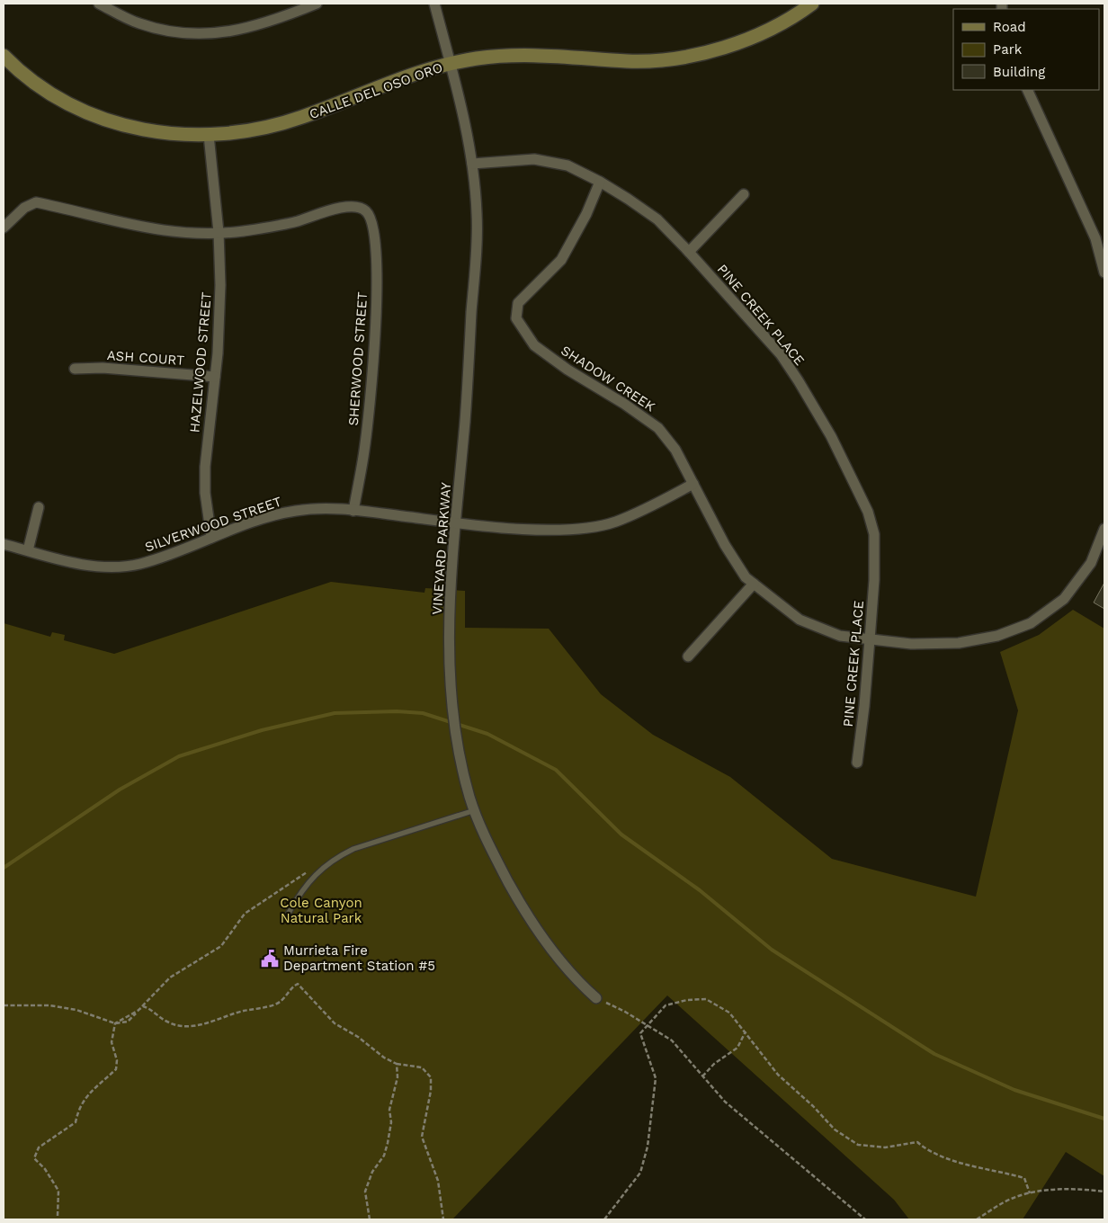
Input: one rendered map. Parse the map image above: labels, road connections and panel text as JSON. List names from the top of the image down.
{
  "streets": {
    "main road": ["CALLE DEL OSO ORO"],
    "street": [
      "PINE CREEK PLACE",
      "ASH COURT",
      "SHERWOOD STREET",
      "HAZELWOOD STREET",
      "SHADOW CREEK",
      "SILVERWOOD STREET",
      "VINEYARD PARKWAY"
    ]
  },
  "crossings": [
    ["CALLE DEL OSO ORO", "HAZELWOOD STREET"],
    ["CALLE DEL OSO ORO", "VINEYARD PARKWAY"],
    ["PINE CREEK PLACE", "SHADOW CREEK"],
    ["PINE CREEK PLACE", "VINEYARD PARKWAY"],
    ["ASH COURT", "HAZELWOOD STREET"],
    ["SHERWOOD STREET", "HAZELWOOD STREET"],
    ["SHERWOOD STREET", "SILVERWOOD STREET"],
    ["HAZELWOOD STREET", "SILVERWOOD STREET"],
    ["SHADOW CREEK", "SILVERWOOD STREET"],
    ["SILVERWOOD STREET", "VINEYARD PARKWAY"]
  ],
  "parks": ["Cole Canyon Natural Park"],
  "places": {
    "public building": ["Murrieta Fire Department Station #5"]
  },
  "legend": ["Road", "Park", "Building"]
}
